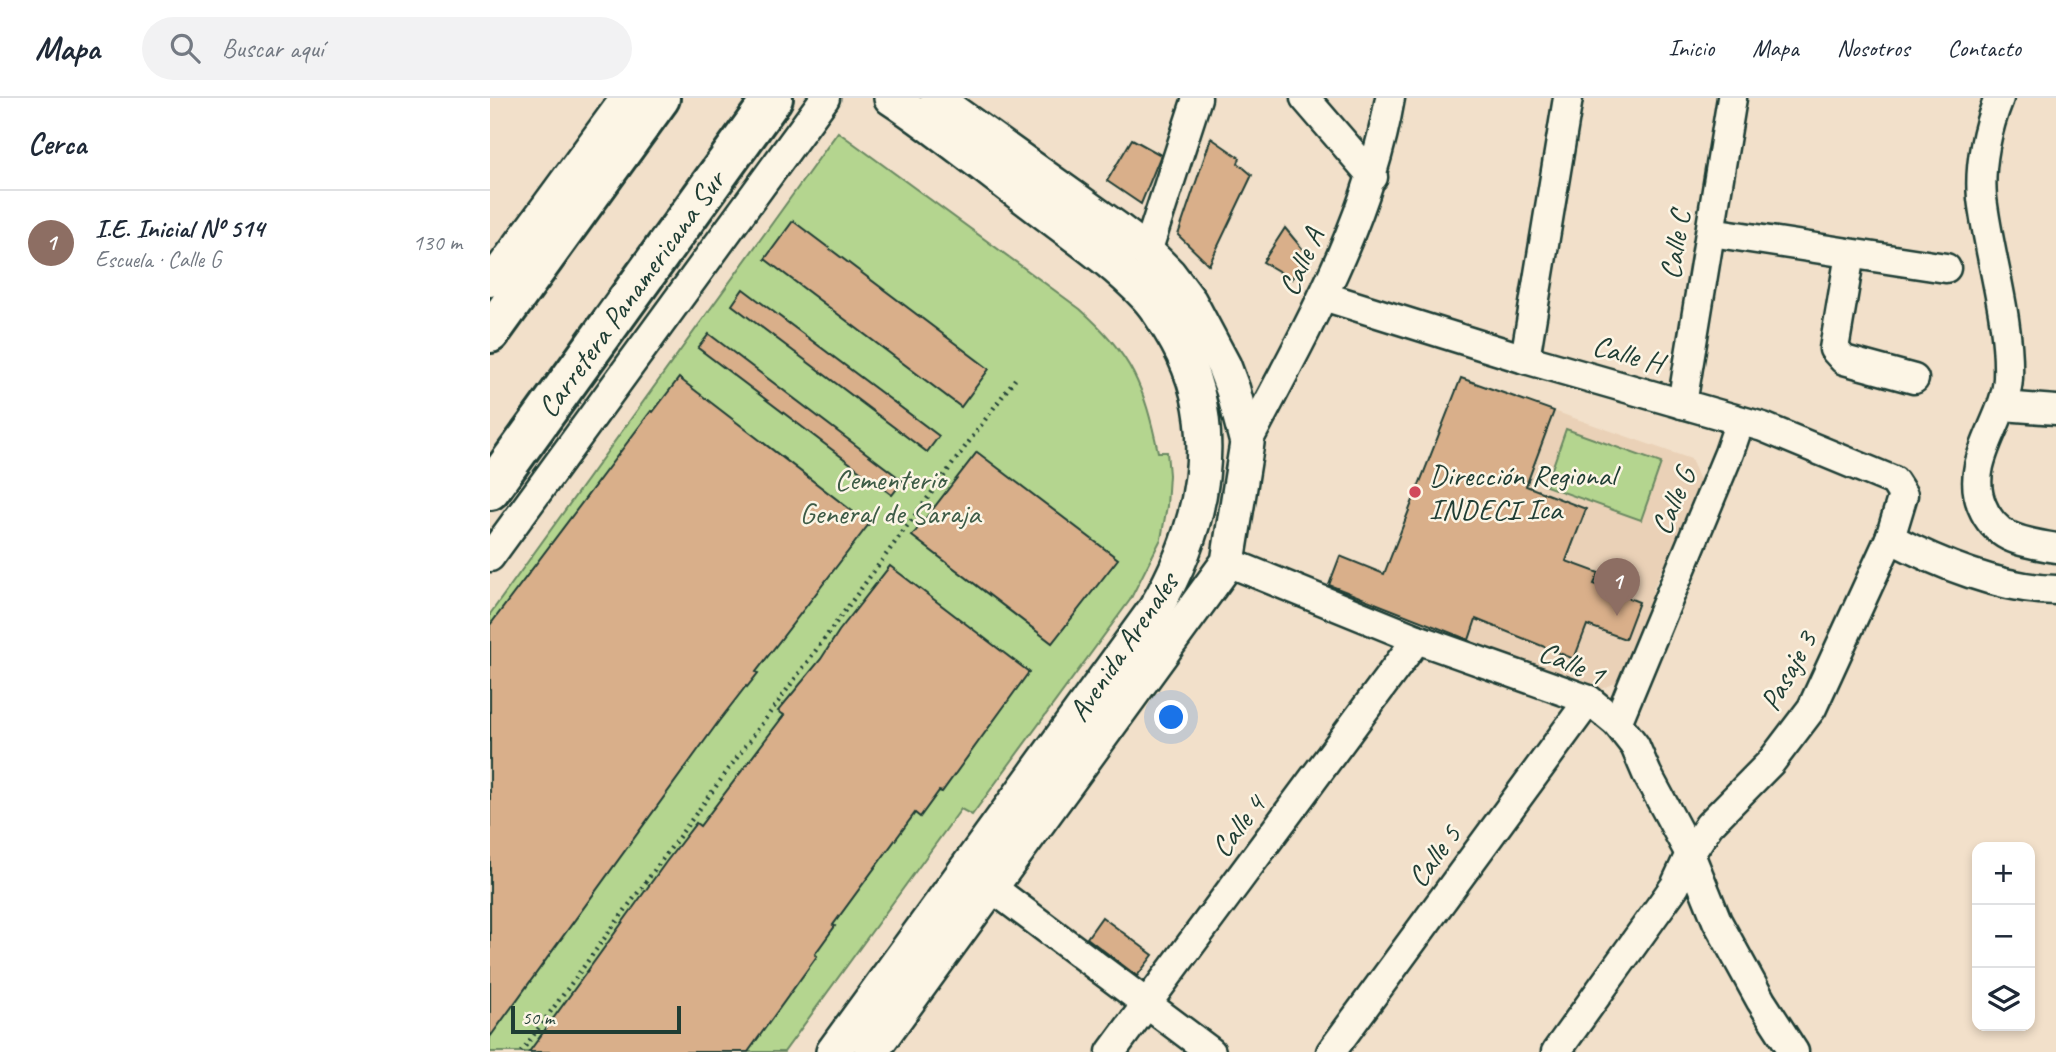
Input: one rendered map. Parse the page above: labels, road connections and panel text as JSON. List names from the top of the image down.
{
  "streets": {
    "highway": ["Carretera Panamericana Sur"],
    "street": [
      "Calle C",
      "Calle A",
      "Calle H",
      "Calle G",
      "Avenida Arenales",
      "Calle 1",
      "Pasaje 3",
      "Calle 4",
      "Calle 5"
    ]
  },
  "crossings": [
    ["Calle C", "Calle H"],
    ["Calle A", "Calle H"],
    ["Calle A", "Avenida Arenales"],
    ["Calle H", "Calle G"],
    ["Calle H", "Pasaje 3"],
    ["Calle G", "Calle 1"],
    ["Avenida Arenales", "Calle 1"],
    ["Calle 1", "Pasaje 3"],
    ["Calle 1", "Calle 4"],
    ["Calle 1", "Calle 5"]
  ],
  "parks": ["Cementerio General de Saraja"],
  "places": ["Dirección Regional INDECI Ica"],
  "scale_bar": "50 m",
  "page": {
    "header": "Mapa",
    "search": "Buscar aquí",
    "nav": [
      "Inicio",
      "Mapa",
      "Nosotros",
      "Contacto"
    ],
    "heading": "Cerca",
    "list": [
      {
        "mark": "1",
        "name": "I.E. Inicial Nº 514",
        "note": "Escuela · Calle G",
        "value": "130 m"
      }
    ],
    "pins": "1",
    "map_buttons": ["+", "−"],
    "scale": "50 m"
  }
}
